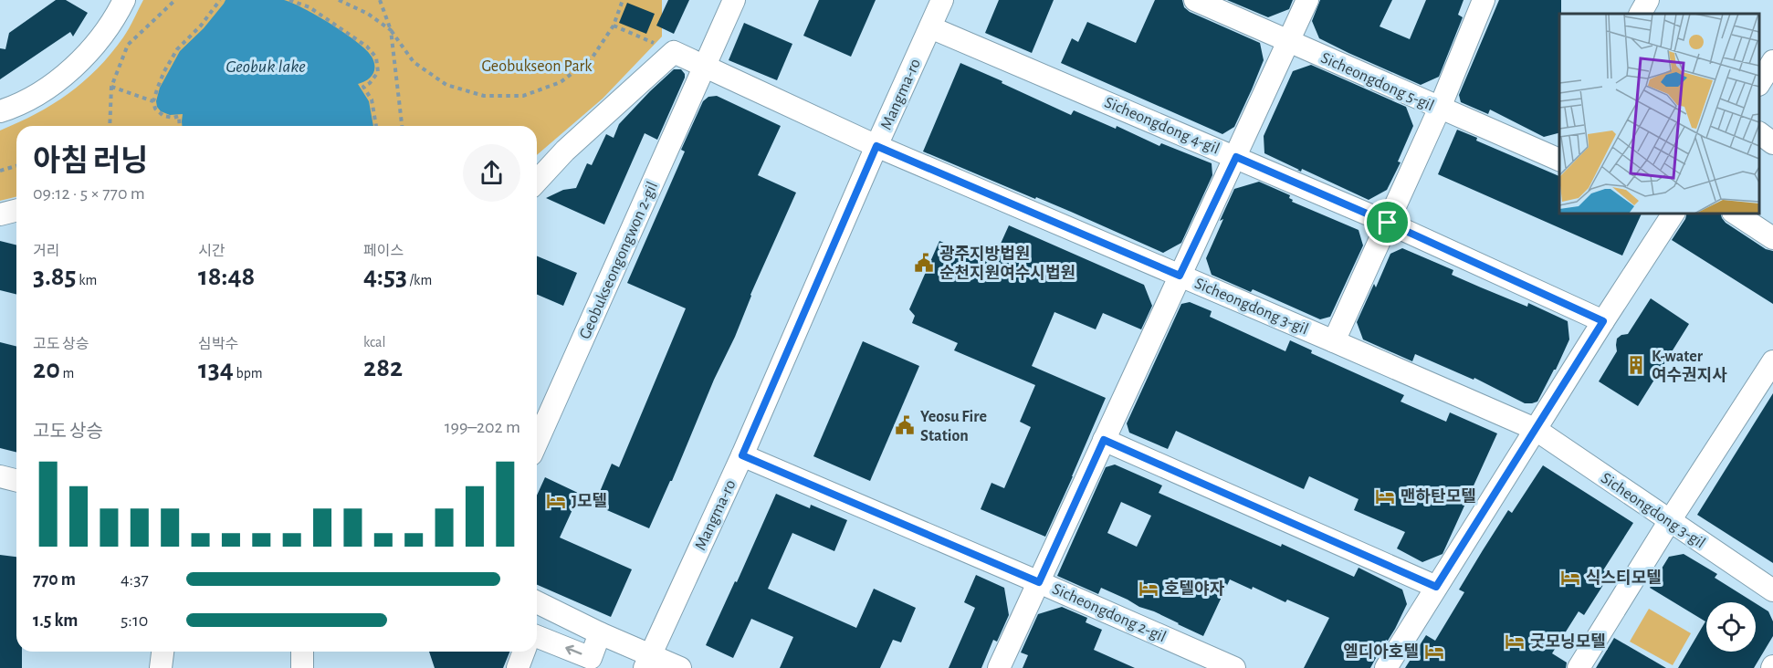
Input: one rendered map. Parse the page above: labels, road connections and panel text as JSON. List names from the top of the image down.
{
  "streets": {
    "street": [
      "Sicheongdong 5-gil",
      "Mangma-ro",
      "Sicheongdong 4-gil",
      "Geobukseongongwon 2-gil",
      "Sicheongdong 3-gil",
      "Sicheongdong 2-gil"
    ]
  },
  "crossings": [
    ["Mangma-ro", "Sicheongdong 4-gil"],
    ["Mangma-ro", "Sicheongdong 3-gil"],
    ["Mangma-ro", "Sicheongdong 2-gil"]
  ],
  "water": ["Geobuk lake"],
  "parks": ["Geobukseon Park"],
  "places": {
    "public building": ["광주지방법원 순천지원여수시법원", "Yeosu Fire Station"],
    "building": ["K-water 여수권지사"],
    "hotel": [
      "맨하탄모텔",
      "J모텔",
      "식스티모텔",
      "호텔야자",
      "굿모닝모텔",
      "엘디아호텔"
    ]
  },
  "page": {
    "heading": ["아침 러닝", "09:12 · 5 × 770 m"],
    "stats": [
      ["거리", "3.85 km"],
      ["시간", "18:48"],
      ["페이스", "4:53 /km"],
      ["고도 상승", "20 m"],
      ["심박수", "134 bpm"],
      ["kcal", "282"]
    ],
    "chart": ["고도 상승", "199–202 m"],
    "list": [
      {
        "name": "770 m",
        "note": "4:37"
      },
      {
        "name": "1.5 km",
        "note": "5:10"
      }
    ]
  }
}
